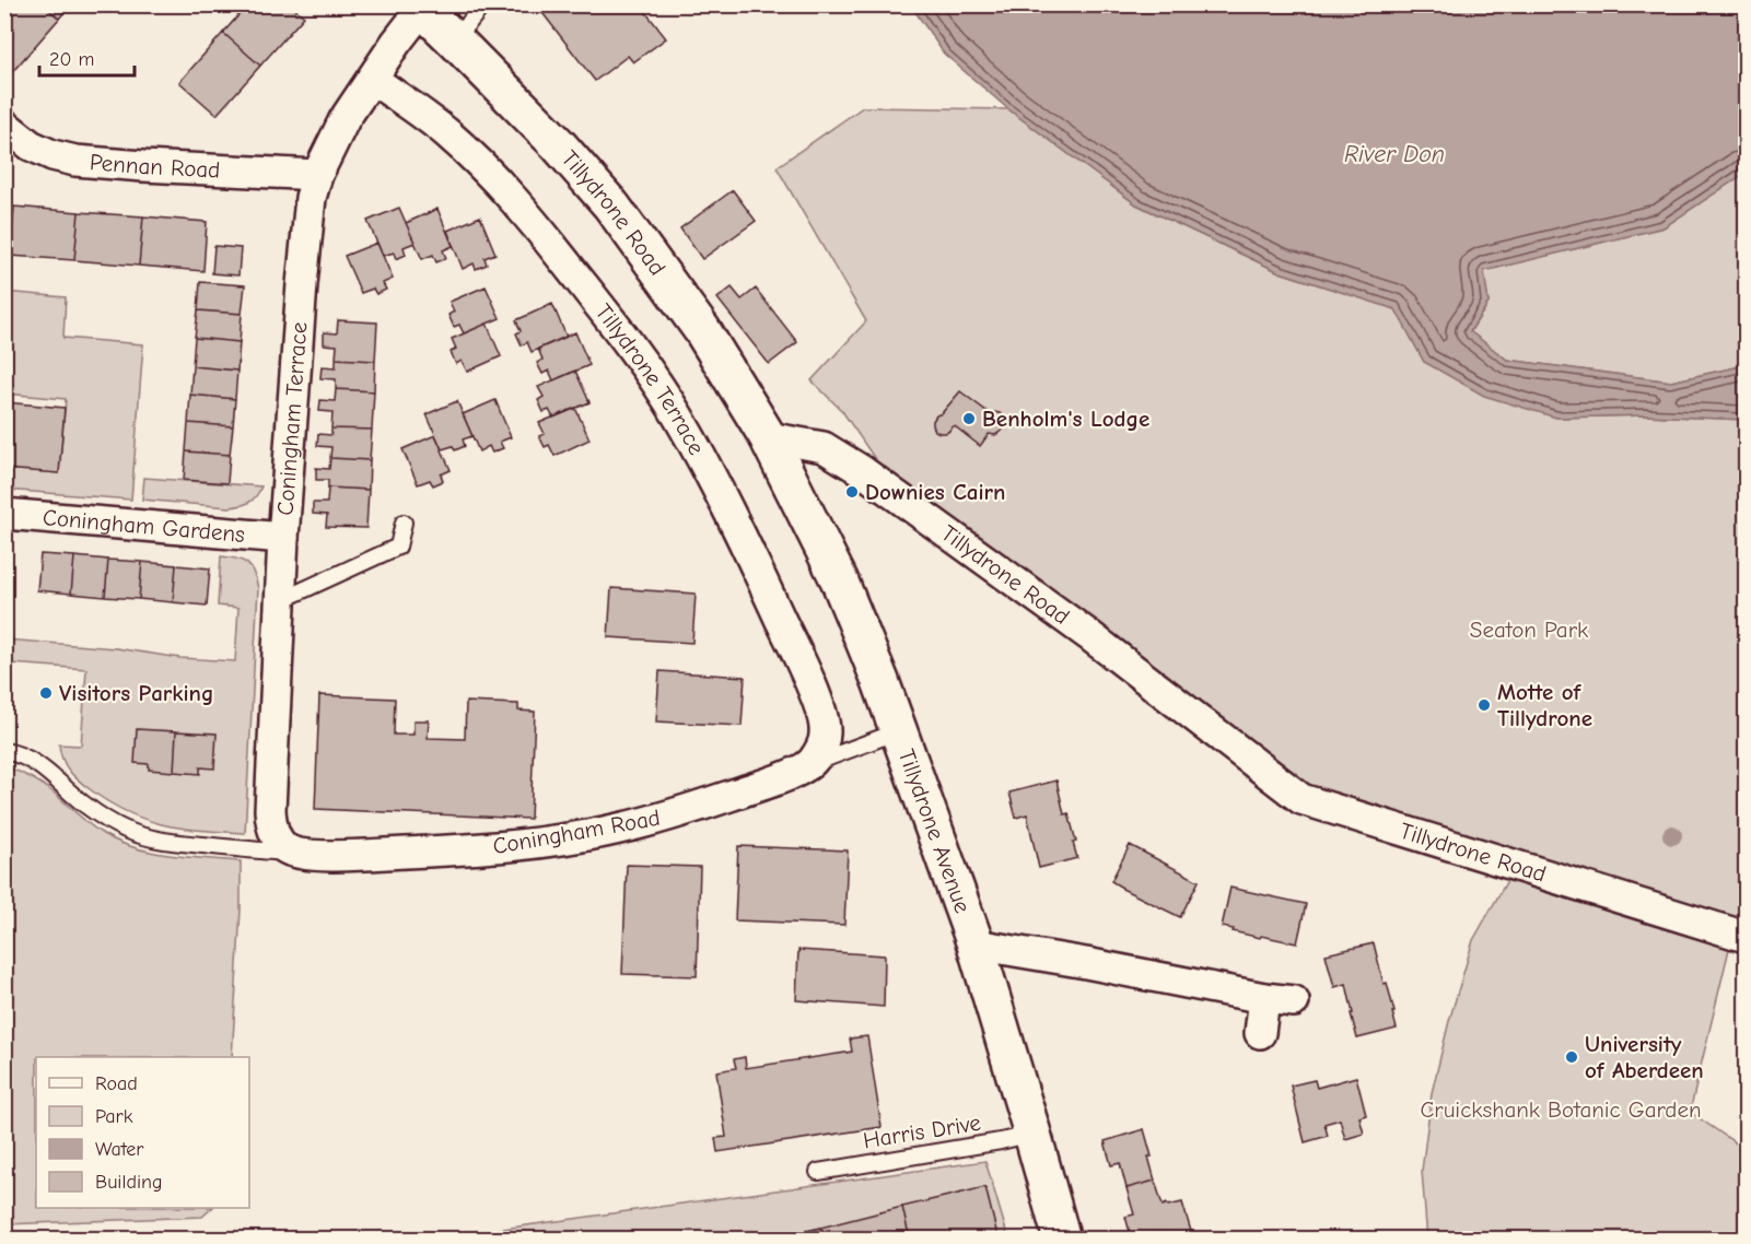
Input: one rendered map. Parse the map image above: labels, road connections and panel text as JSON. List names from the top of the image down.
{
  "streets": {
    "main road": ["Tillydrone Road", "Tillydrone Avenue"],
    "street": [
      "Pennan Road",
      "Tillydrone Terrace",
      "Coningham Terrace",
      "Coningham Gardens",
      "Coningham Road"
    ],
    "lane": ["Harris Drive"]
  },
  "crossings": [
    ["Pennan Road", "Coningham Terrace"],
    ["Tillydrone Road", "Coningham Terrace"],
    ["Tillydrone Road", "Tillydrone Avenue"],
    ["Tillydrone Terrace", "Coningham Terrace"],
    ["Tillydrone Terrace", "Coningham Road"],
    ["Coningham Terrace", "Coningham Gardens"],
    ["Coningham Terrace", "Coningham Road"],
    ["Tillydrone Avenue", "Coningham Road"],
    ["Tillydrone Avenue", "Harris Drive"]
  ],
  "water": ["River Don"],
  "parks": ["Seaton Park", "Cruickshank Botanic Garden"],
  "places": [
    "Benholm's Lodge",
    "Downies Cairn",
    "Visitors Parking",
    "Motte of Tillydrone",
    "University of Aberdeen"
  ],
  "legend": [
    "Road",
    "Park",
    "Water",
    "Building"
  ],
  "scale_bar": "20 m"
}
